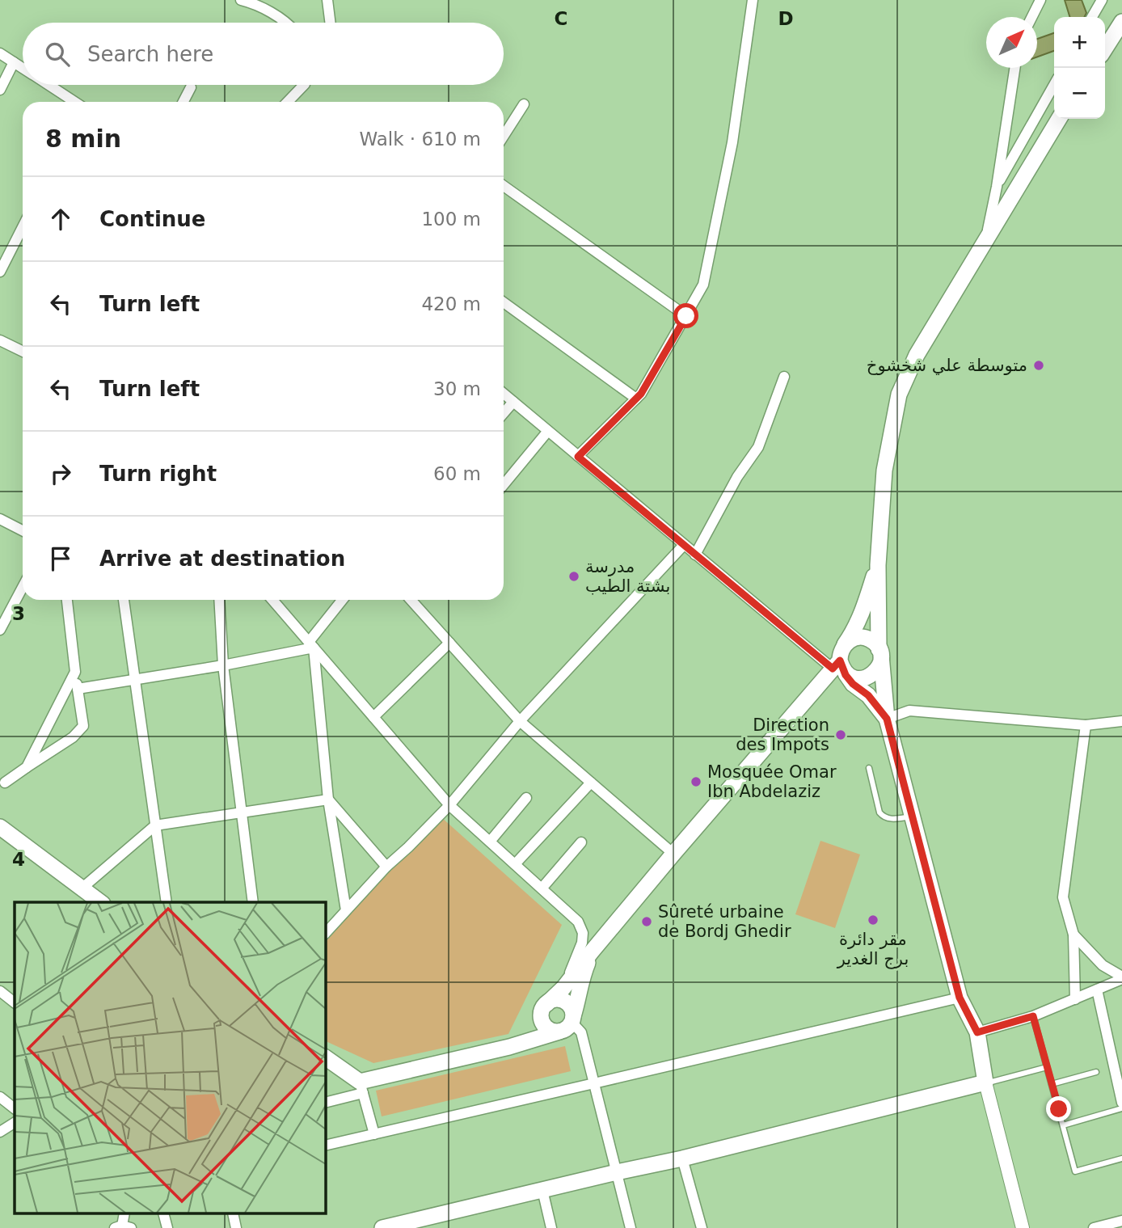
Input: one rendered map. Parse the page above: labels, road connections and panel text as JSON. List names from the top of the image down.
{
  "places": [
    "متوسطة علي شخشوخ",
    "مدرسة بشتة الطيب",
    "Direction des Impots",
    "Mosquée Omar Ibn Abdelaziz",
    "مقر دائرة برج الغدير",
    "Sûreté urbaine de Bordj Ghedir"
  ],
  "north": "top right",
  "page": {
    "map_buttons": ["+", "−"],
    "search": "Search here",
    "heading": ["8 min", "Walk · 610 m"],
    "list": [
      ["Continue", "100 m"],
      ["Turn left", "420 m"],
      ["Turn left", "30 m"],
      ["Turn right", "60 m"],
      "Arrive at destination"
    ]
  },
  "grid": {
    "columns": ["C", "D"],
    "rows": ["3", "4"]
  }
}
